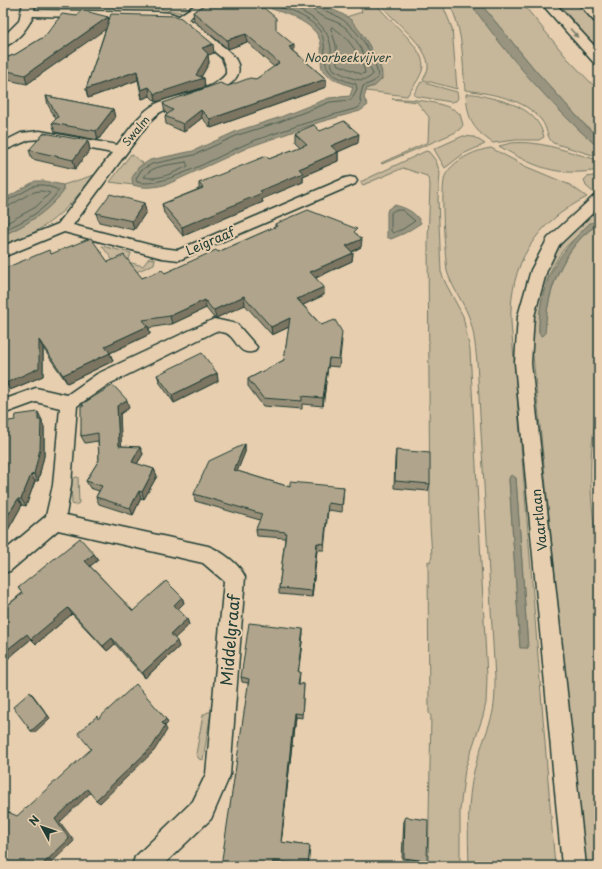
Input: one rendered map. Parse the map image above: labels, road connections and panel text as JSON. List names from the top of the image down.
{
  "streets": {
    "street": [
      "Swalm",
      "Leigraaf",
      "Vaartlaan",
      "Middelgraaf"
    ]
  },
  "crossings": [
    ["Swalm", "Leigraaf"]
  ],
  "water": ["Noorbeekvijver"],
  "north": "top left"
}
